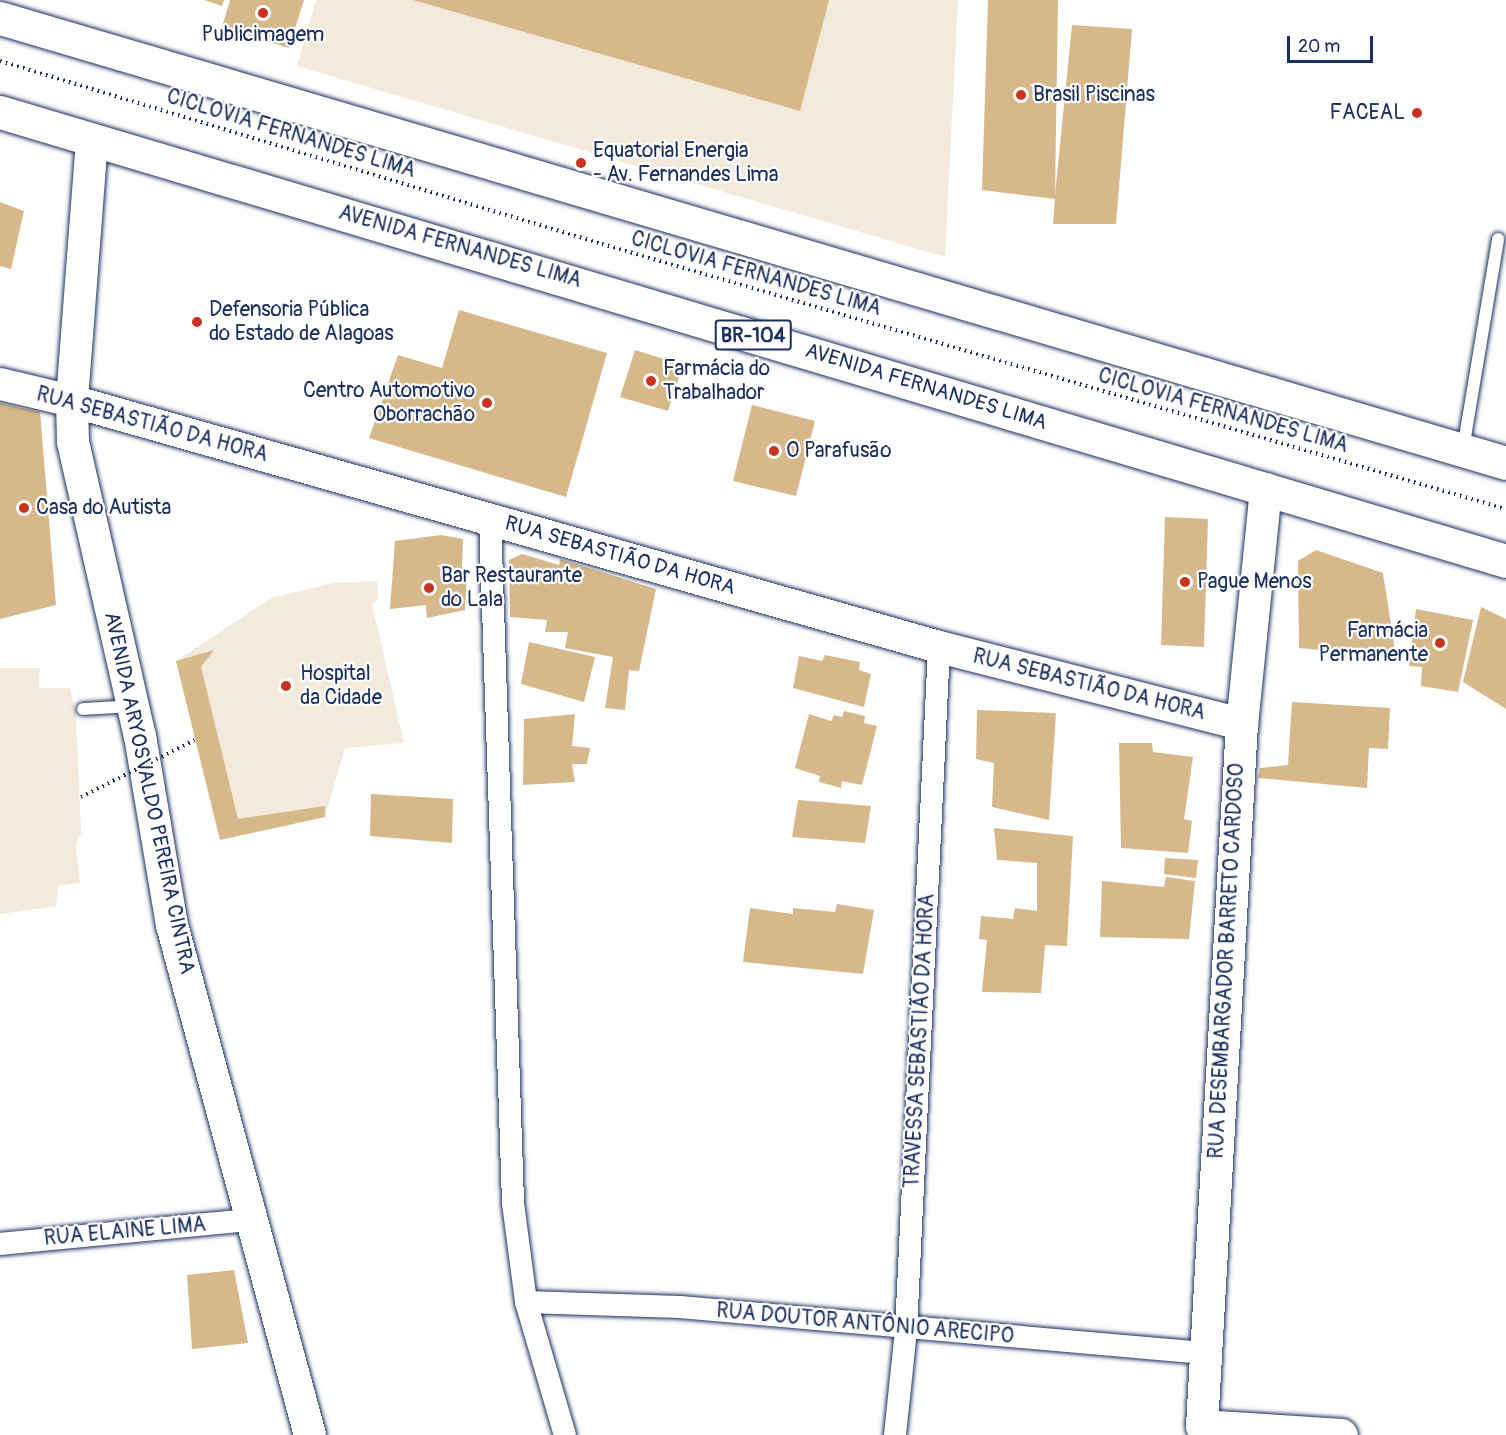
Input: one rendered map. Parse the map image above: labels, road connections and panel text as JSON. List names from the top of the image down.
{
  "streets": {
    "highway": ["AVENIDA FERNANDES LIMA", "BR-104"],
    "street": [
      "RUA SEBASTIÃO DA HORA",
      "AVENIDA ARYOSVALDO PEREIRA CINTRA",
      "RUA DESEMBARGADOR BARRETO CARDOSO",
      "TRAVESSA SEBASTIÃO DA HORA",
      "RUA ELAINE LIMA",
      "RUA DOUTOR ANTÔNIO ARECIPO"
    ],
    "path": ["CICLOVIA FERNANDES LIMA"]
  },
  "crossings": [
    ["AVENIDA FERNANDES LIMA", "AVENIDA ARYOSVALDO PEREIRA CINTRA"],
    ["AVENIDA FERNANDES LIMA", "RUA DESEMBARGADOR BARRETO CARDOSO"],
    ["RUA SEBASTIÃO DA HORA", "AVENIDA ARYOSVALDO PEREIRA CINTRA"],
    ["RUA SEBASTIÃO DA HORA", "RUA DESEMBARGADOR BARRETO CARDOSO"],
    ["RUA SEBASTIÃO DA HORA", "TRAVESSA SEBASTIÃO DA HORA"],
    ["AVENIDA ARYOSVALDO PEREIRA CINTRA", "RUA ELAINE LIMA"],
    ["RUA DESEMBARGADOR BARRETO CARDOSO", "RUA DOUTOR ANTÔNIO ARECIPO"],
    ["TRAVESSA SEBASTIÃO DA HORA", "RUA DOUTOR ANTÔNIO ARECIPO"]
  ],
  "places": [
    "Publicimagem",
    "Brasil Piscinas",
    "FACEAL",
    "Equatorial Energia - Av. Fernandes Lima",
    "Defensoria Pública do Estado de Alagoas",
    "Farmácia do Trabalhador",
    "Centro Automotivo Oborrachão",
    "O Parafusão",
    "Casa do Autista",
    "Pague Menos",
    "Bar Restaurante do Lala",
    "Farmácia Permanente",
    "Hospital da Cidade"
  ],
  "scale_bar": "20 m"
}
